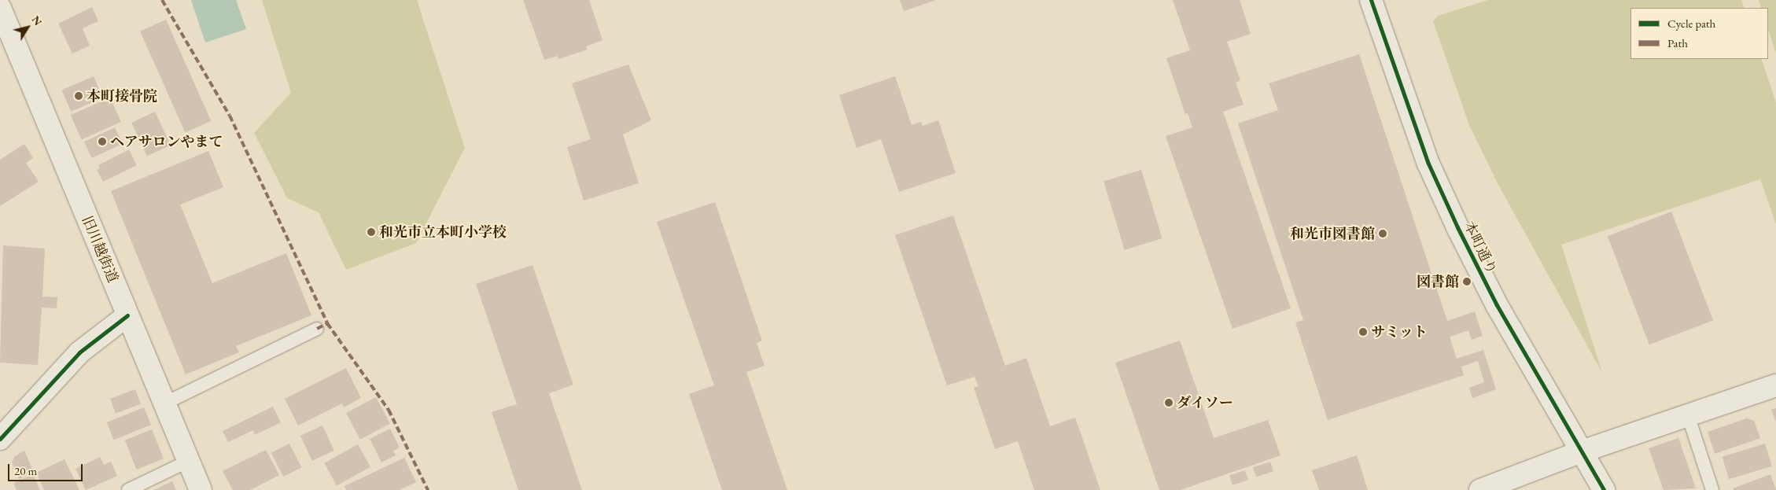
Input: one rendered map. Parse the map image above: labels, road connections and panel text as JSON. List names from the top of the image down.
{
  "streets": {
    "street": ["本町通り", "旧川越街道"]
  },
  "places": [
    "本町接骨院",
    "ヘアサロンやまて",
    "和光市立本町小学校",
    "和光市図書館",
    "図書館",
    "サミット",
    "ダイソー"
  ],
  "legend": ["Cycle path", "Path"],
  "scale_bar": "20 m",
  "north": "top right"
}
